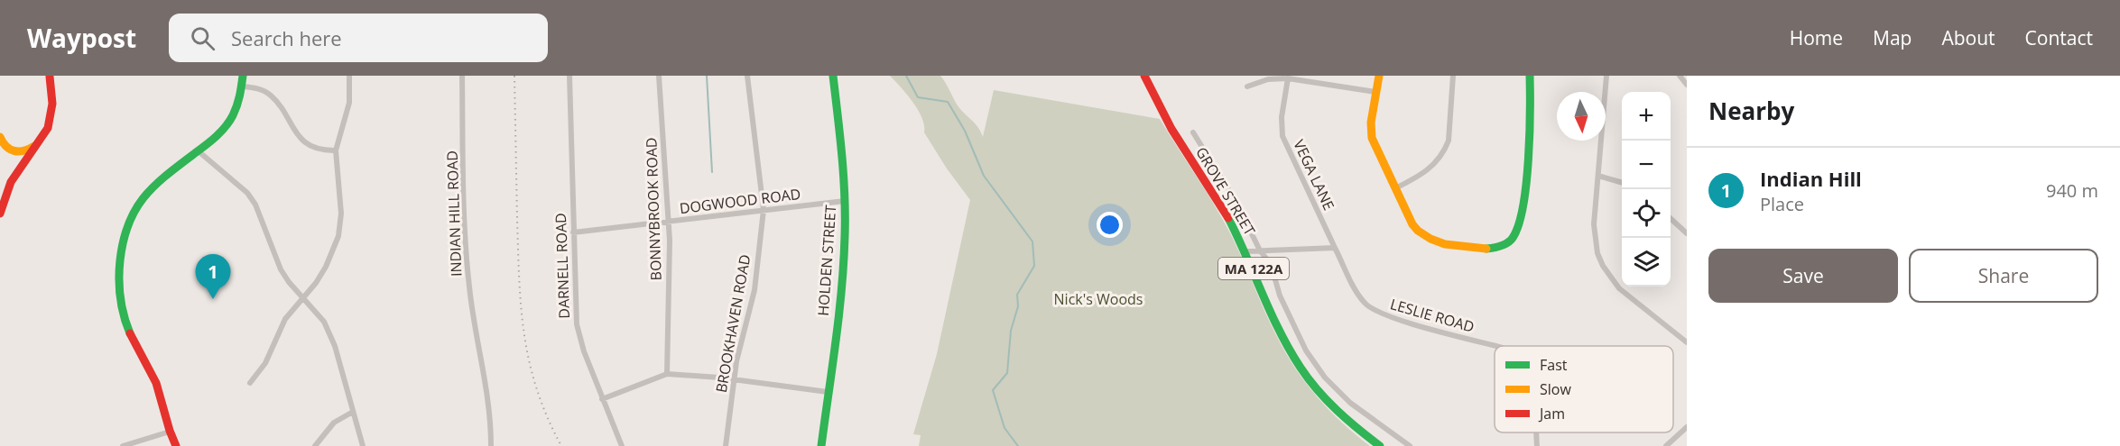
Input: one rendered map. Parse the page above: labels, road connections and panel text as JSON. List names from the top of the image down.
{
  "streets": {
    "main road": ["GROVE STREET", "HOLDEN STREET", "MA 122A"],
    "street": [
      "VEGA LANE",
      "DOGWOOD ROAD",
      "BONNYBROOK ROAD",
      "INDIAN HILL ROAD",
      "DARNELL ROAD",
      "LESLIE ROAD",
      "BROOKHAVEN ROAD"
    ]
  },
  "crossings": [
    ["VEGA LANE", "LESLIE ROAD"],
    ["DOGWOOD ROAD", "BONNYBROOK ROAD"],
    ["DOGWOOD ROAD", "HOLDEN STREET"],
    ["DOGWOOD ROAD", "DARNELL ROAD"],
    ["DOGWOOD ROAD", "BROOKHAVEN ROAD"]
  ],
  "parks": ["Nick's Woods"],
  "legend": ["Fast", "Slow", "Jam"],
  "north": "bottom",
  "page": {
    "header": "Waypost",
    "search": "Search here",
    "nav": [
      "Home",
      "Map",
      "About",
      "Contact"
    ],
    "heading": "Nearby",
    "map_buttons": ["+", "−"],
    "list": [
      {
        "mark": "1",
        "name": "Indian Hill",
        "note": "Place",
        "value": "940 m"
      }
    ],
    "buttons": ["Save", "Share"],
    "pins": "1"
  }
}
